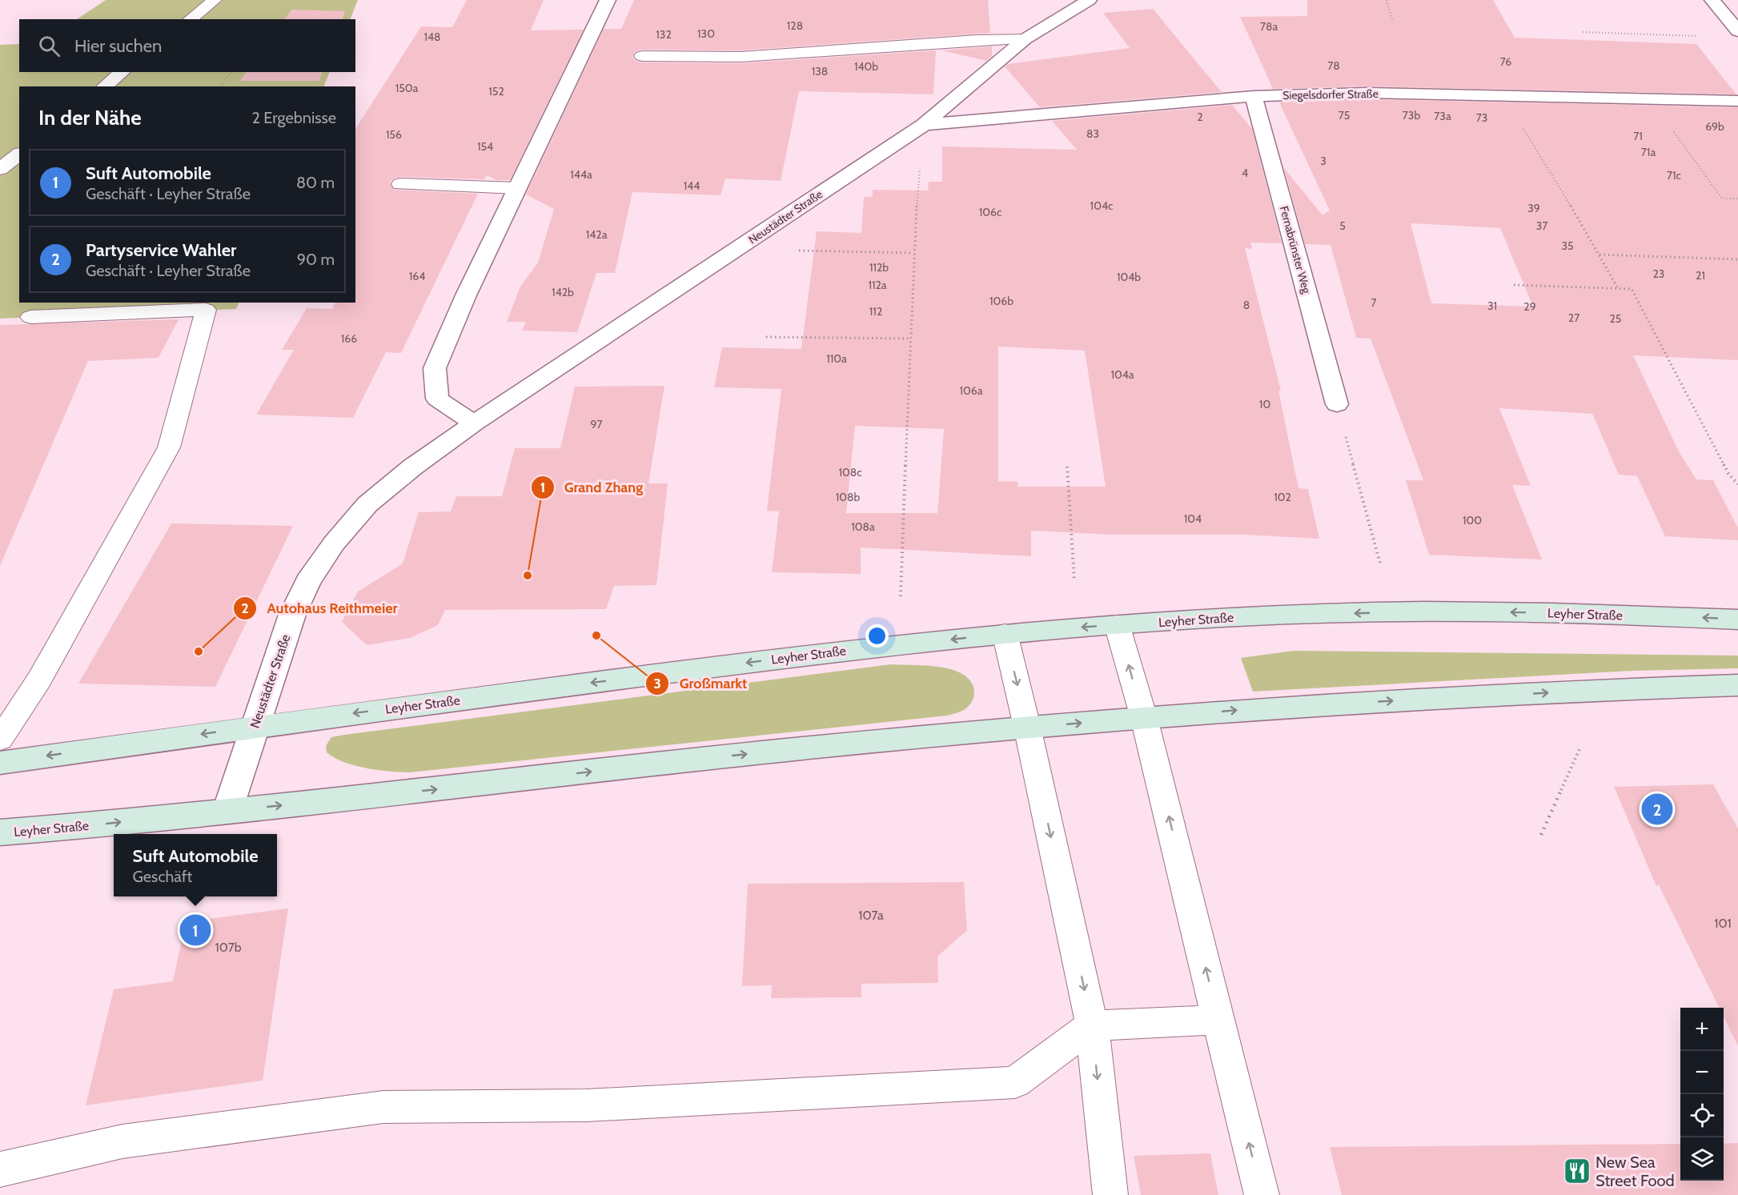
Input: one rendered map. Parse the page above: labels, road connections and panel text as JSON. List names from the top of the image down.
{
  "streets": {
    "main road": ["Leyher Straße"],
    "street": ["Siegelsdorfer Straße", "Neustädter Straße", "Fernabrünster Weg"]
  },
  "crossings": [
    ["Siegelsdorfer Straße", "Neustädter Straße"],
    ["Siegelsdorfer Straße", "Fernabrünster Weg"],
    ["Neustädter Straße", "Leyher Straße"]
  ],
  "places": {
    "other": ["Grand Zhang", "Großmarkt", "Autohaus Reithmeier"],
    "restaurant": ["New Sea Street Food"]
  },
  "house_numbers": [
    "128",
    "78a",
    "130",
    "132",
    "148",
    "76",
    "78",
    "140b",
    "138",
    "150a",
    "152",
    "75",
    "73b",
    "73a",
    "2",
    "73",
    "69b",
    "83",
    "156",
    "71",
    "154",
    "71a",
    "3",
    "4",
    "144a",
    "71c",
    "144",
    "104c",
    "39",
    "106c",
    "5",
    "37",
    "142a",
    "35",
    "112b",
    "23",
    "21",
    "164",
    "104b",
    "112a",
    "142b",
    "106b",
    "7",
    "8",
    "31",
    "29",
    "112",
    "27",
    "25",
    "166",
    "110a",
    "104a",
    "106a",
    "10",
    "97",
    "108c",
    "108b",
    "102",
    "104",
    "100",
    "108a",
    "107a",
    "101",
    "107b"
  ],
  "page": {
    "search": "Hier suchen",
    "heading": ["In der Nähe", "2 Ergebnisse"],
    "list": [
      {
        "mark": "1",
        "name": "Suft Automobile",
        "note": "Geschäft · Leyher Straße",
        "value": "80 m"
      },
      {
        "mark": "2",
        "name": "Partyservice Wahler",
        "note": "Geschäft · Leyher Straße",
        "value": "90 m"
      }
    ],
    "pins": ["2", "1"],
    "popup": ["Suft Automobile", "Geschäft"],
    "map_buttons": ["+", "−"]
  }
}
